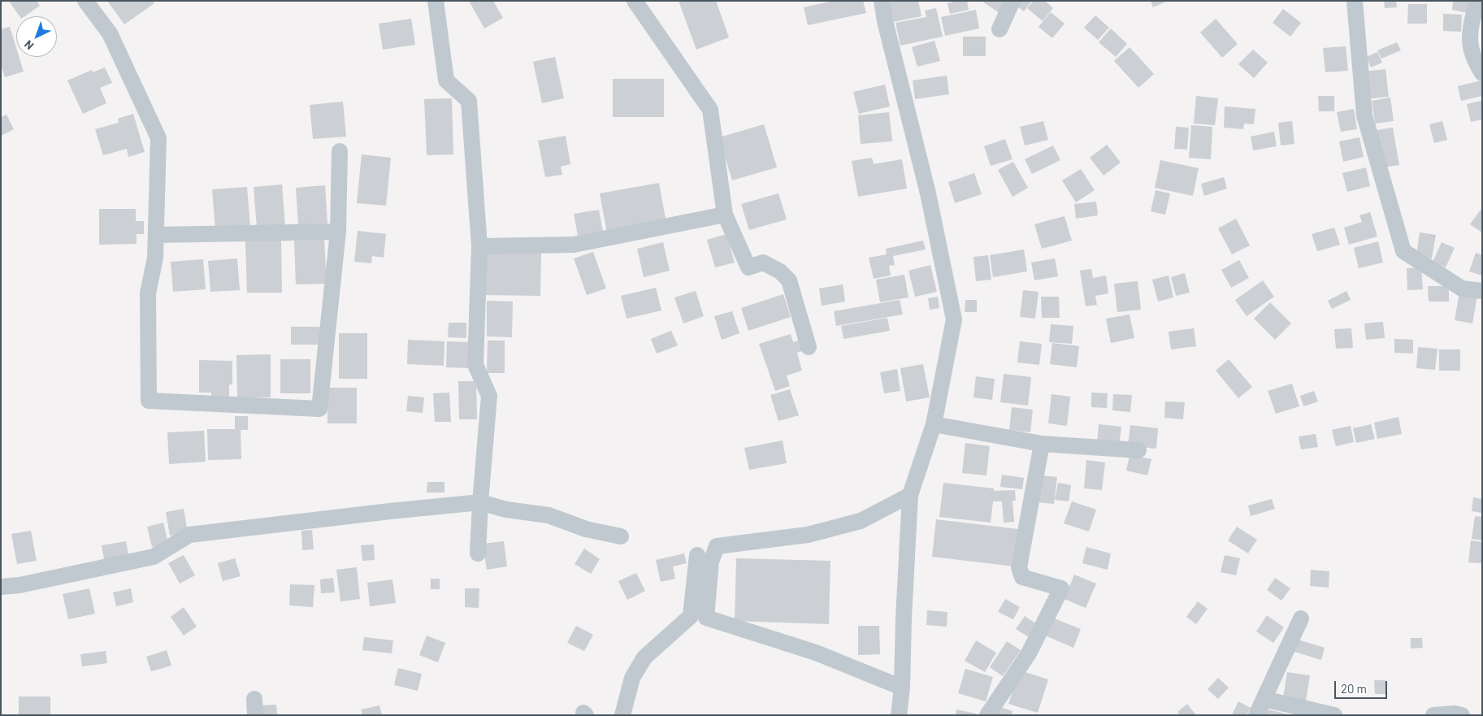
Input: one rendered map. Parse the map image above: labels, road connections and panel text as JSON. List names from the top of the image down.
{
  "scale_bar": "20 m",
  "north": "bottom left"
}
